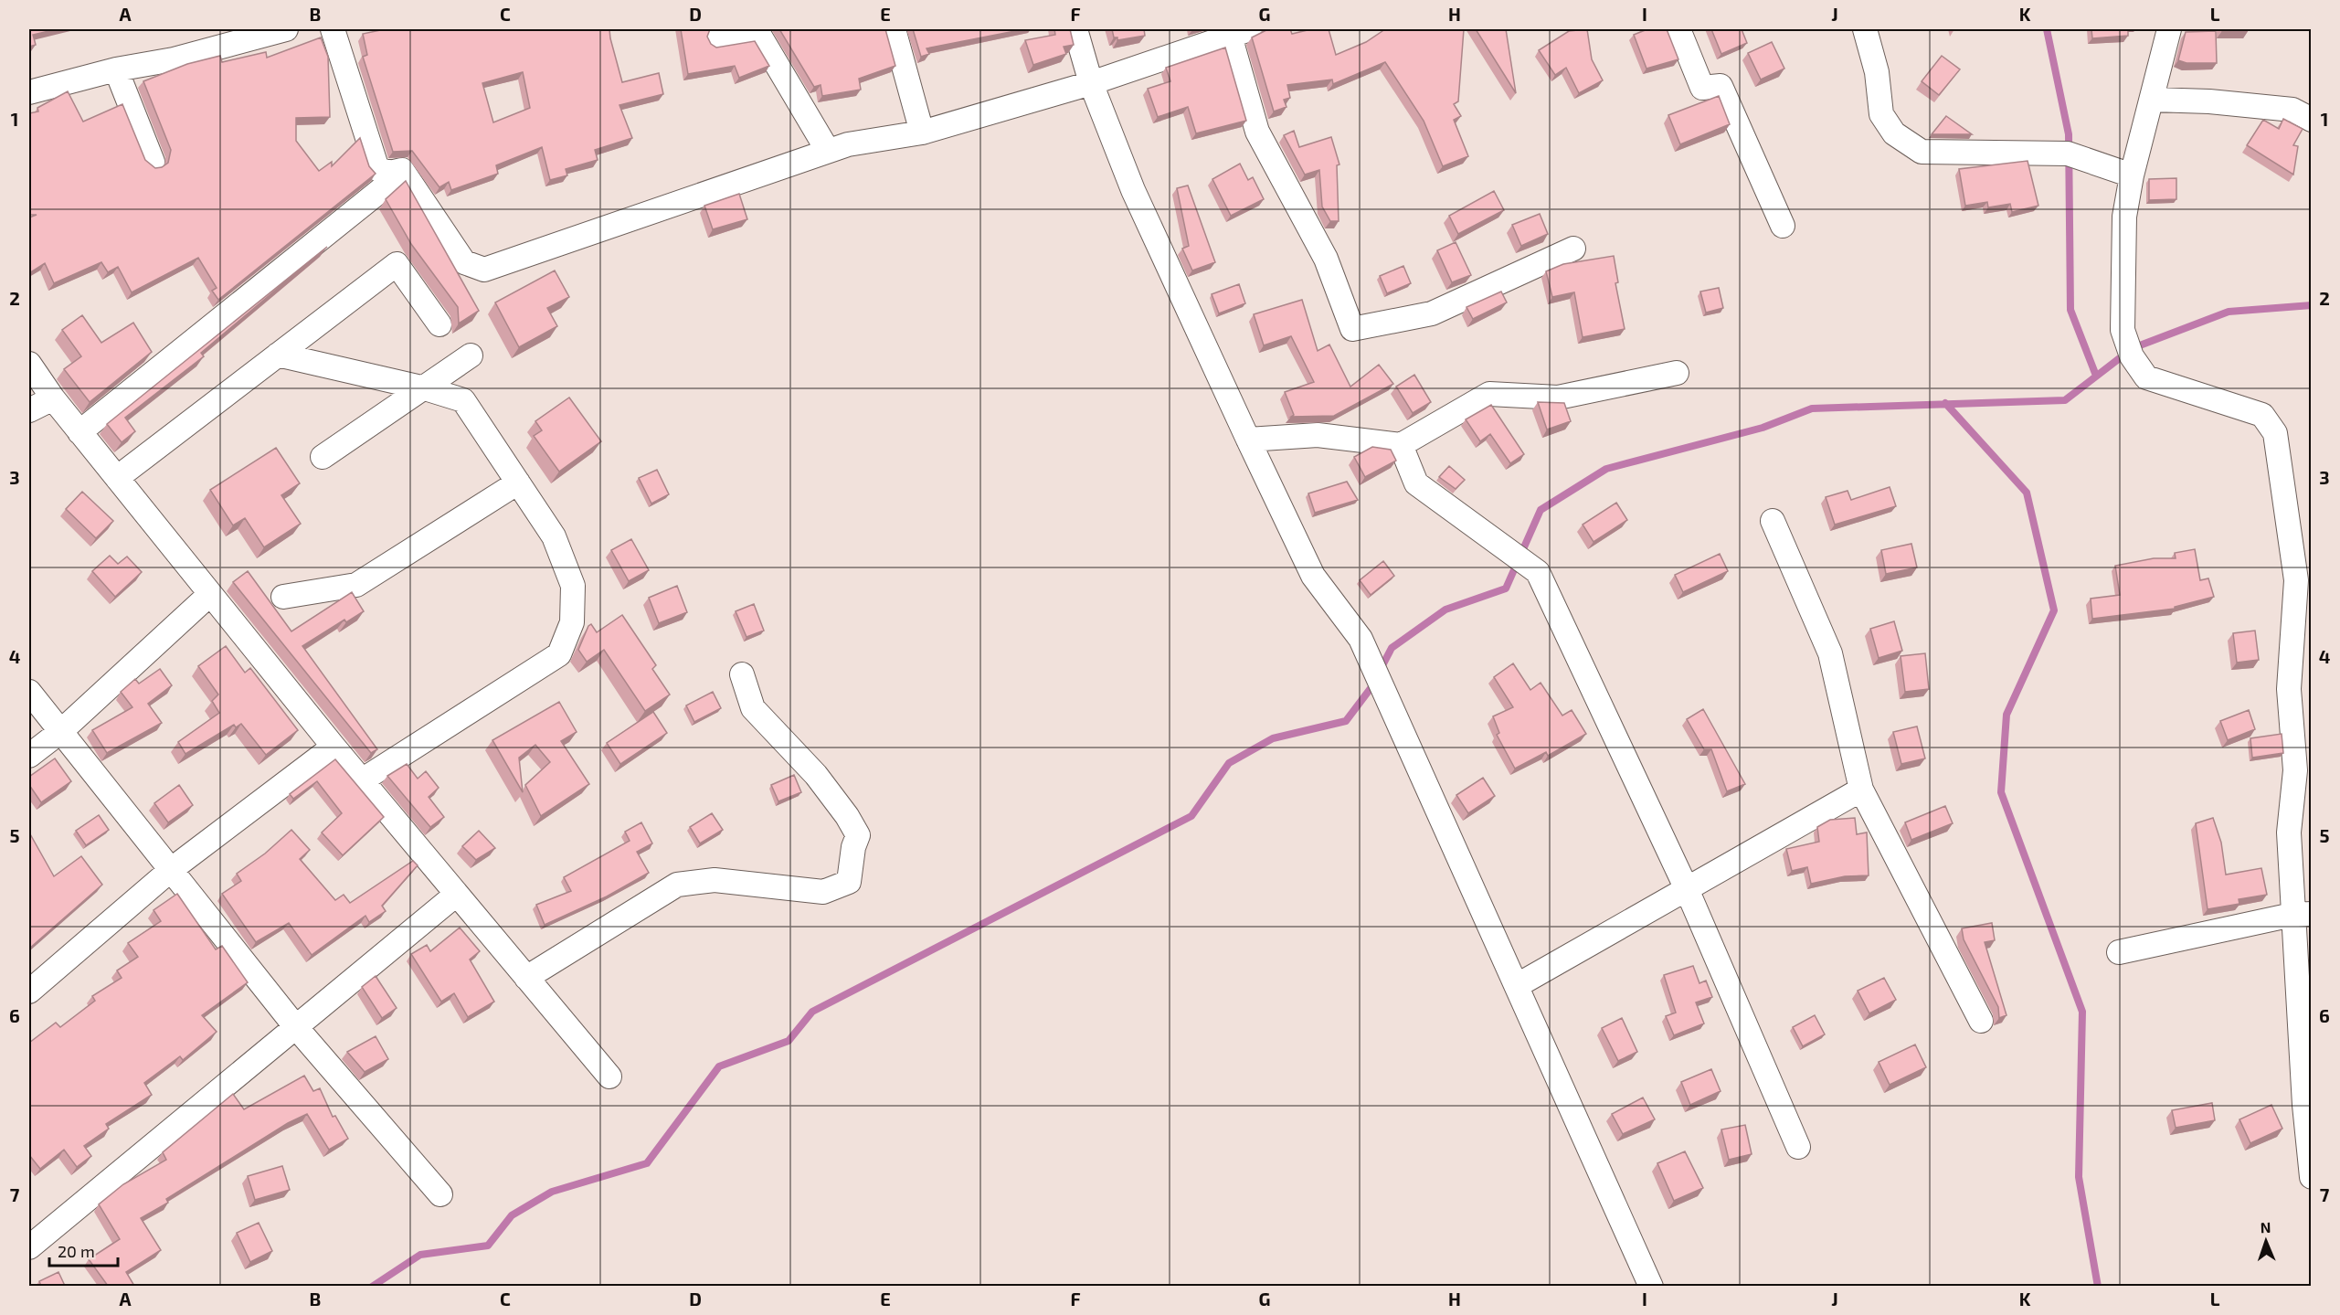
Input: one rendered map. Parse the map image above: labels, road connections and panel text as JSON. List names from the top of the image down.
{
  "scale_bar": "20 m",
  "north": "top",
  "grid": {
    "columns": [
      "A",
      "B",
      "C",
      "D",
      "E",
      "F",
      "G",
      "H",
      "I",
      "J",
      "K",
      "L"
    ],
    "rows": [
      "1",
      "2",
      "3",
      "4",
      "5",
      "6",
      "7"
    ]
  }
}
